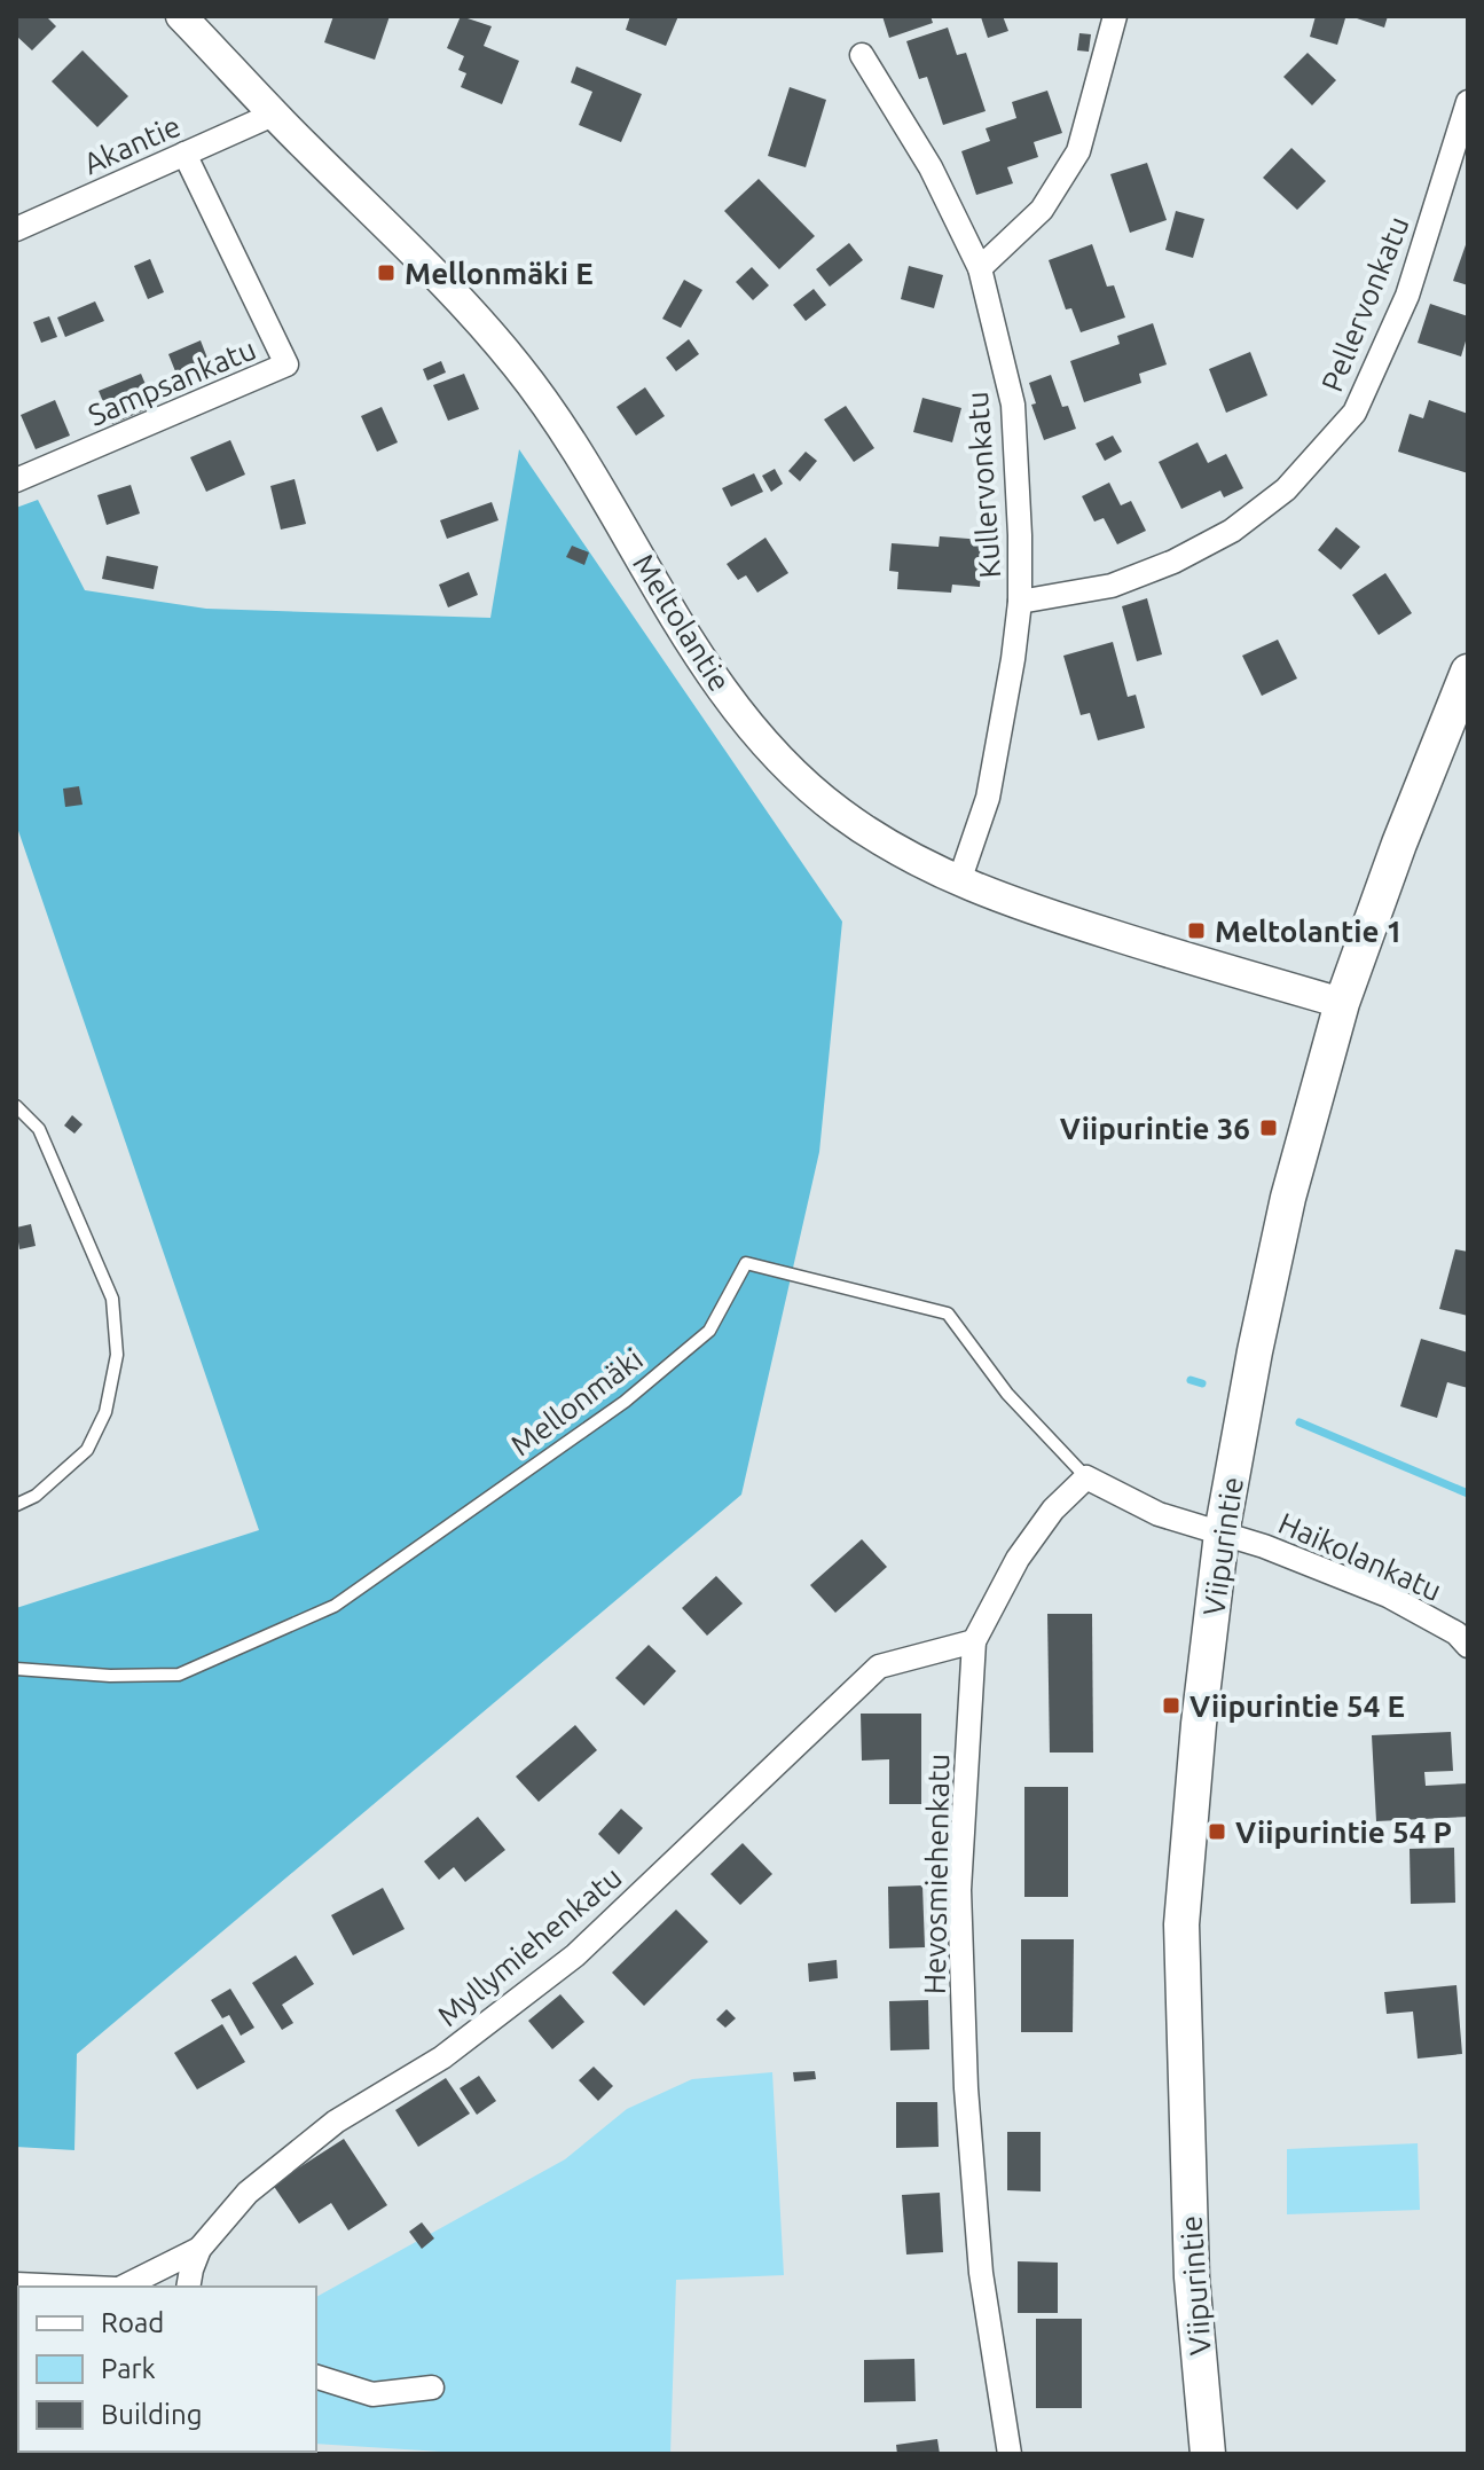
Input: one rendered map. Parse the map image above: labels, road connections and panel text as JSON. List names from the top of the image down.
{
  "streets": {
    "main road": ["Viipurintie"],
    "street": [
      "Akantie",
      "Pellervonkatu",
      "Sampsankatu",
      "Kullervonkatu",
      "Meltolantie",
      "Haikolankatu",
      "Hevosmiehenkatu",
      "Myllymiehenkatu"
    ],
    "lane": ["Mellonmäki"]
  },
  "crossings": [
    ["Akantie", "Sampsankatu"],
    ["Akantie", "Meltolantie"],
    ["Pellervonkatu", "Kullervonkatu"],
    ["Kullervonkatu", "Meltolantie"],
    ["Meltolantie", "Viipurintie"],
    ["Mellonmäki", "Hevosmiehenkatu"],
    ["Viipurintie", "Haikolankatu"],
    ["Hevosmiehenkatu", "Myllymiehenkatu"]
  ],
  "places": {
    "transit": [
      "Mellonmäki E",
      "Meltolantie 1",
      "Viipurintie 36",
      "Viipurintie 54 E",
      "Viipurintie 54 P"
    ]
  },
  "legend": ["Road", "Park", "Building"]
}
